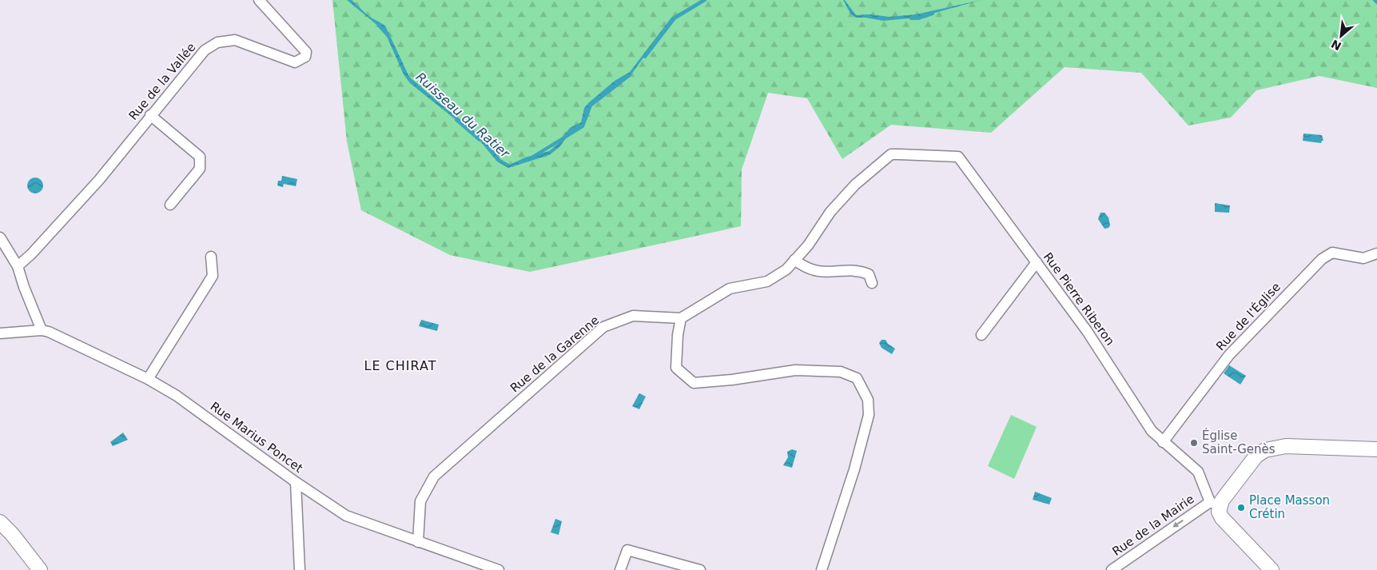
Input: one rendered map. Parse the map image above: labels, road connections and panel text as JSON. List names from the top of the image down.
{
  "streets": {
    "street": [
      "Rue de la Vallée",
      "Rue Pierre Riberon",
      "Rue de l'Église",
      "Rue de la Garenne",
      "Rue Marius Poncet",
      "Rue de la Mairie"
    ]
  },
  "crossings": [
    ["Rue Pierre Riberon", "Rue de l'Église"],
    ["Rue Pierre Riberon", "Rue de la Mairie"],
    ["Rue de la Garenne", "Rue Marius Poncet"]
  ],
  "one_way": ["Rue de la Mairie"],
  "districts": ["LE CHIRAT"],
  "water": ["Ruisseau du Ratier"],
  "places": ["Église Saint-Genès", "Place Masson Crétin"],
  "north": "bottom left"
}
